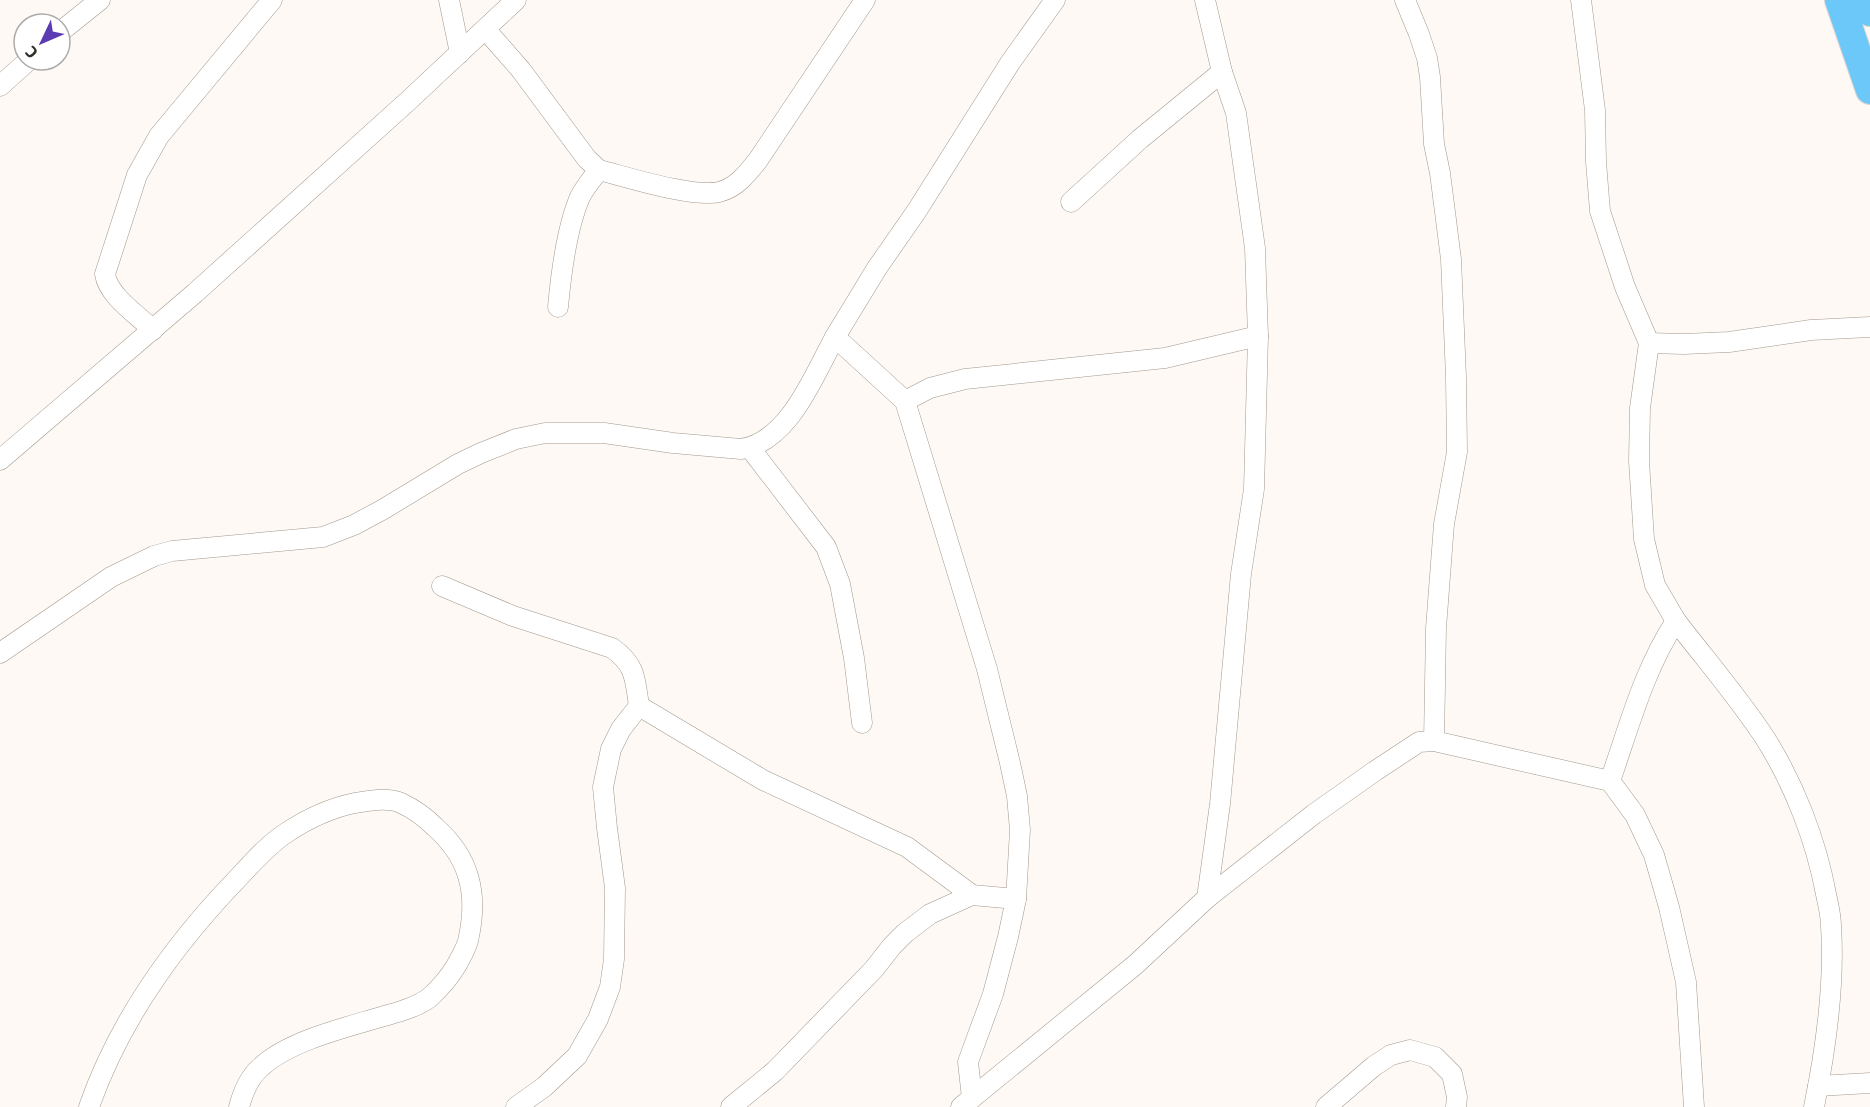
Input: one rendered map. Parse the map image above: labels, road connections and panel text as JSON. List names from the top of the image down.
{
  "north": "bottom left"
}
